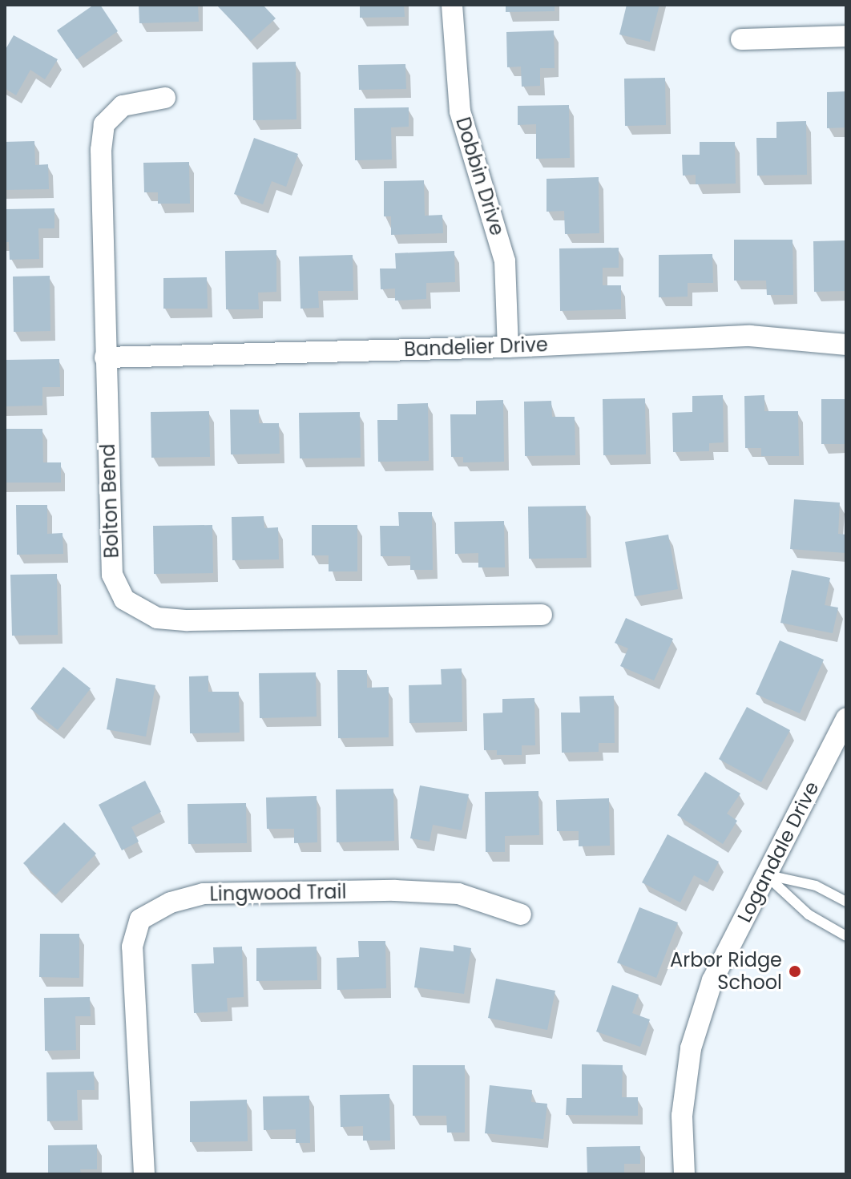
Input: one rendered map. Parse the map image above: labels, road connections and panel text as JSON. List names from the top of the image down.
{
  "streets": {
    "street": [
      "Dobbin Drive",
      "Bandelier Drive",
      "Bolton Bend",
      "Logandale Drive",
      "Lingwood Trail"
    ]
  },
  "crossings": [
    ["Dobbin Drive", "Bandelier Drive"],
    ["Bandelier Drive", "Bolton Bend"]
  ],
  "places": ["Arbor Ridge School"]
}
